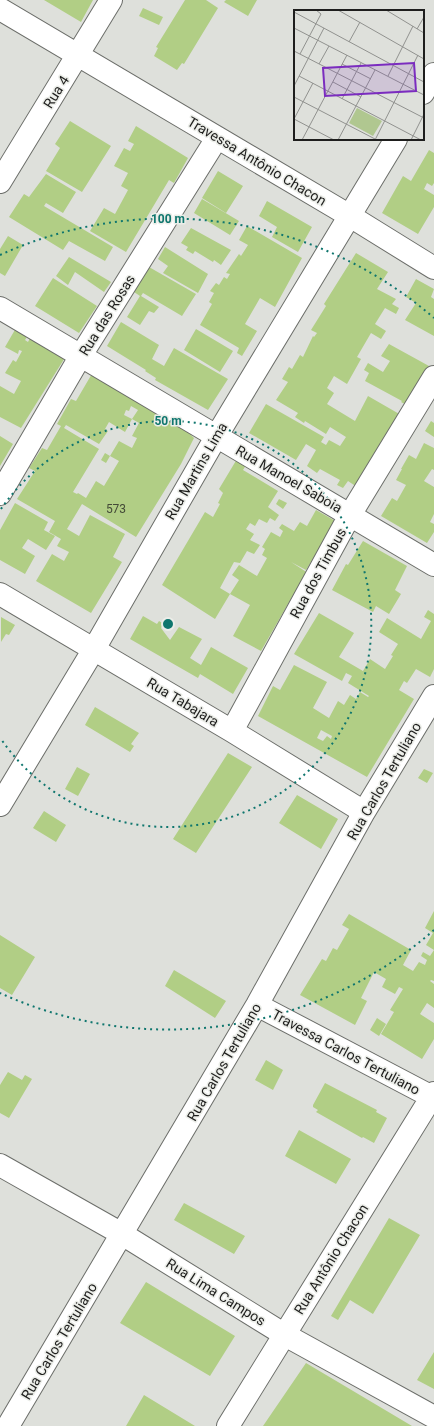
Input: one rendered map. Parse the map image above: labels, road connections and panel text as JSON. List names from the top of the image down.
{
  "streets": {
    "street": [
      "Rua 4",
      "Travessa Antônio Chacon",
      "Rua das Rosas",
      "Rua Martins Lima",
      "Rua Manoel Saboia",
      "Rua dos Timbus",
      "Rua Tabajara",
      "Rua Carlos Tertuliano",
      "Travessa Carlos Tertuliano",
      "Rua Antônio Chacon",
      "Rua Lima Campos"
    ]
  },
  "crossings": [
    ["Rua 4", "Travessa Antônio Chacon"],
    ["Travessa Antônio Chacon", "Rua das Rosas"],
    ["Travessa Antônio Chacon", "Rua Martins Lima"],
    ["Rua das Rosas", "Rua Manoel Saboia"],
    ["Rua Martins Lima", "Rua Manoel Saboia"],
    ["Rua Martins Lima", "Rua Tabajara"],
    ["Rua Manoel Saboia", "Rua dos Timbus"],
    ["Rua dos Timbus", "Rua Tabajara"],
    ["Rua Tabajara", "Rua Carlos Tertuliano"],
    ["Rua Carlos Tertuliano", "Travessa Carlos Tertuliano"],
    ["Rua Carlos Tertuliano", "Rua Lima Campos"],
    ["Travessa Carlos Tertuliano", "Rua Antônio Chacon"],
    ["Rua Antônio Chacon", "Rua Lima Campos"]
  ],
  "house_numbers": ["573"],
  "rings": ["100 m", "50 m"]
}
